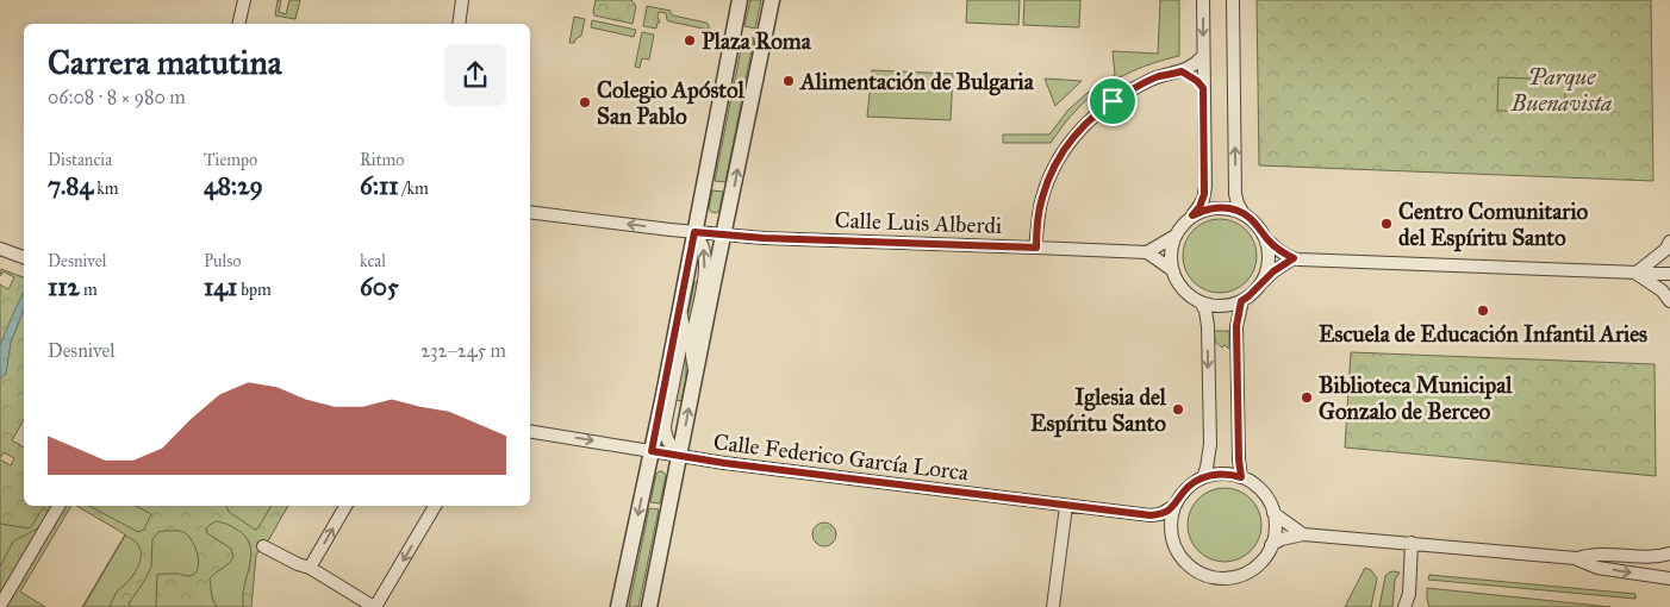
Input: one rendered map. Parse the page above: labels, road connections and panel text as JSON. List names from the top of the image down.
{
  "streets": {
    "street": ["Calle Luis Alberdi", "Calle Federico García Lorca"]
  },
  "parks": ["Parque Buenavista"],
  "places": [
    "Plaza Roma",
    "Alimentación de Bulgaria",
    "Colegio Apóstol San Pablo",
    "Centro Comunitario del Espíritu Santo",
    "Escuela de Educación Infantil Aries",
    "Biblioteca Municipal Gonzalo de Berceo",
    "Iglesia del Espíritu Santo"
  ],
  "page": {
    "heading": ["Carrera matutina", "06:08 · 8 × 980 m"],
    "stats": [
      ["Distancia", "7.84 km"],
      ["Tiempo", "48:29"],
      ["Ritmo", "6:11 /km"],
      ["Desnivel", "112 m"],
      ["Pulso", "141 bpm"],
      ["kcal", "605"]
    ],
    "chart": ["Desnivel", "232–245 m"]
  }
}
